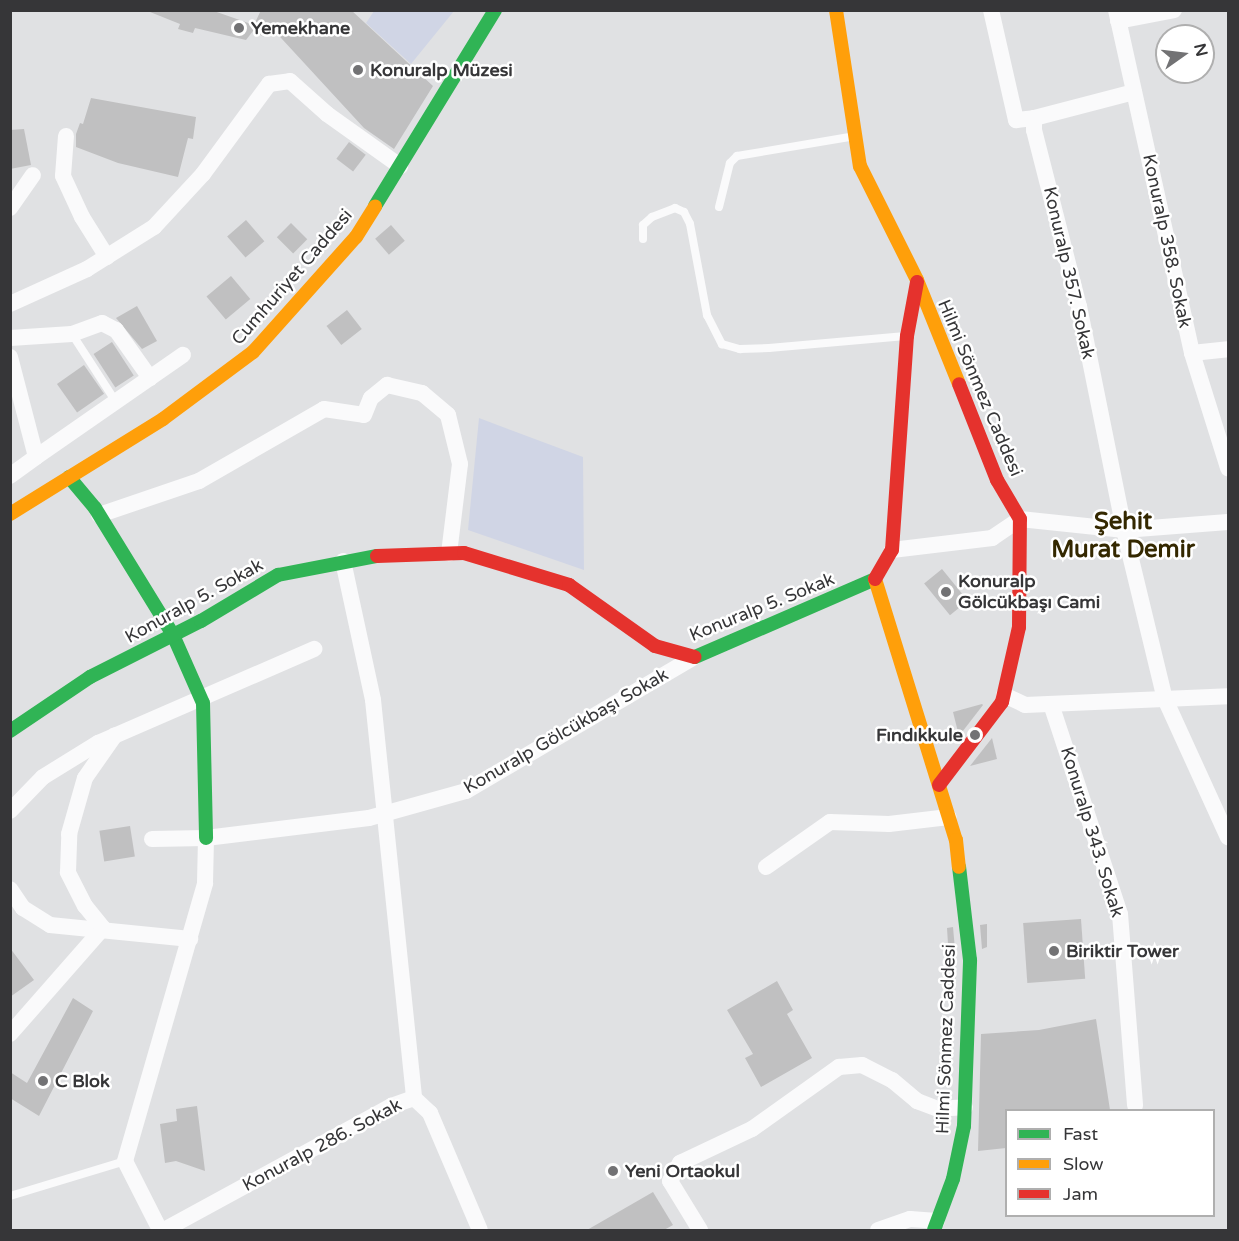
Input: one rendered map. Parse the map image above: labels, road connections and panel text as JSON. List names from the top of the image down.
{
  "streets": {
    "street": [
      "Konuralp 358. Sokak",
      "Konuralp 357. Sokak",
      "Cumhuriyet Caddesi",
      "Hilmi Sönmez Caddesi",
      "Konuralp 5. Sokak",
      "Konuralp Gölcükbaşı Sokak",
      "Konuralp 343. Sokak",
      "Konuralp 286. Sokak"
    ]
  },
  "crossings": [
    ["Hilmi Sönmez Caddesi", "Konuralp 5. Sokak"],
    ["Konuralp 5. Sokak", "Konuralp Gölcükbaşı Sokak"]
  ],
  "districts": ["Şehit Murat Demir"],
  "places": [
    "Yemekhane",
    "Konuralp Müzesi",
    "Konuralp Gölcükbaşı Cami",
    "Fındıkkule",
    "Biriktir Tower",
    "C Blok",
    "Yeni Ortaokul"
  ],
  "legend": ["Fast", "Slow", "Jam"],
  "north": "right"
}
